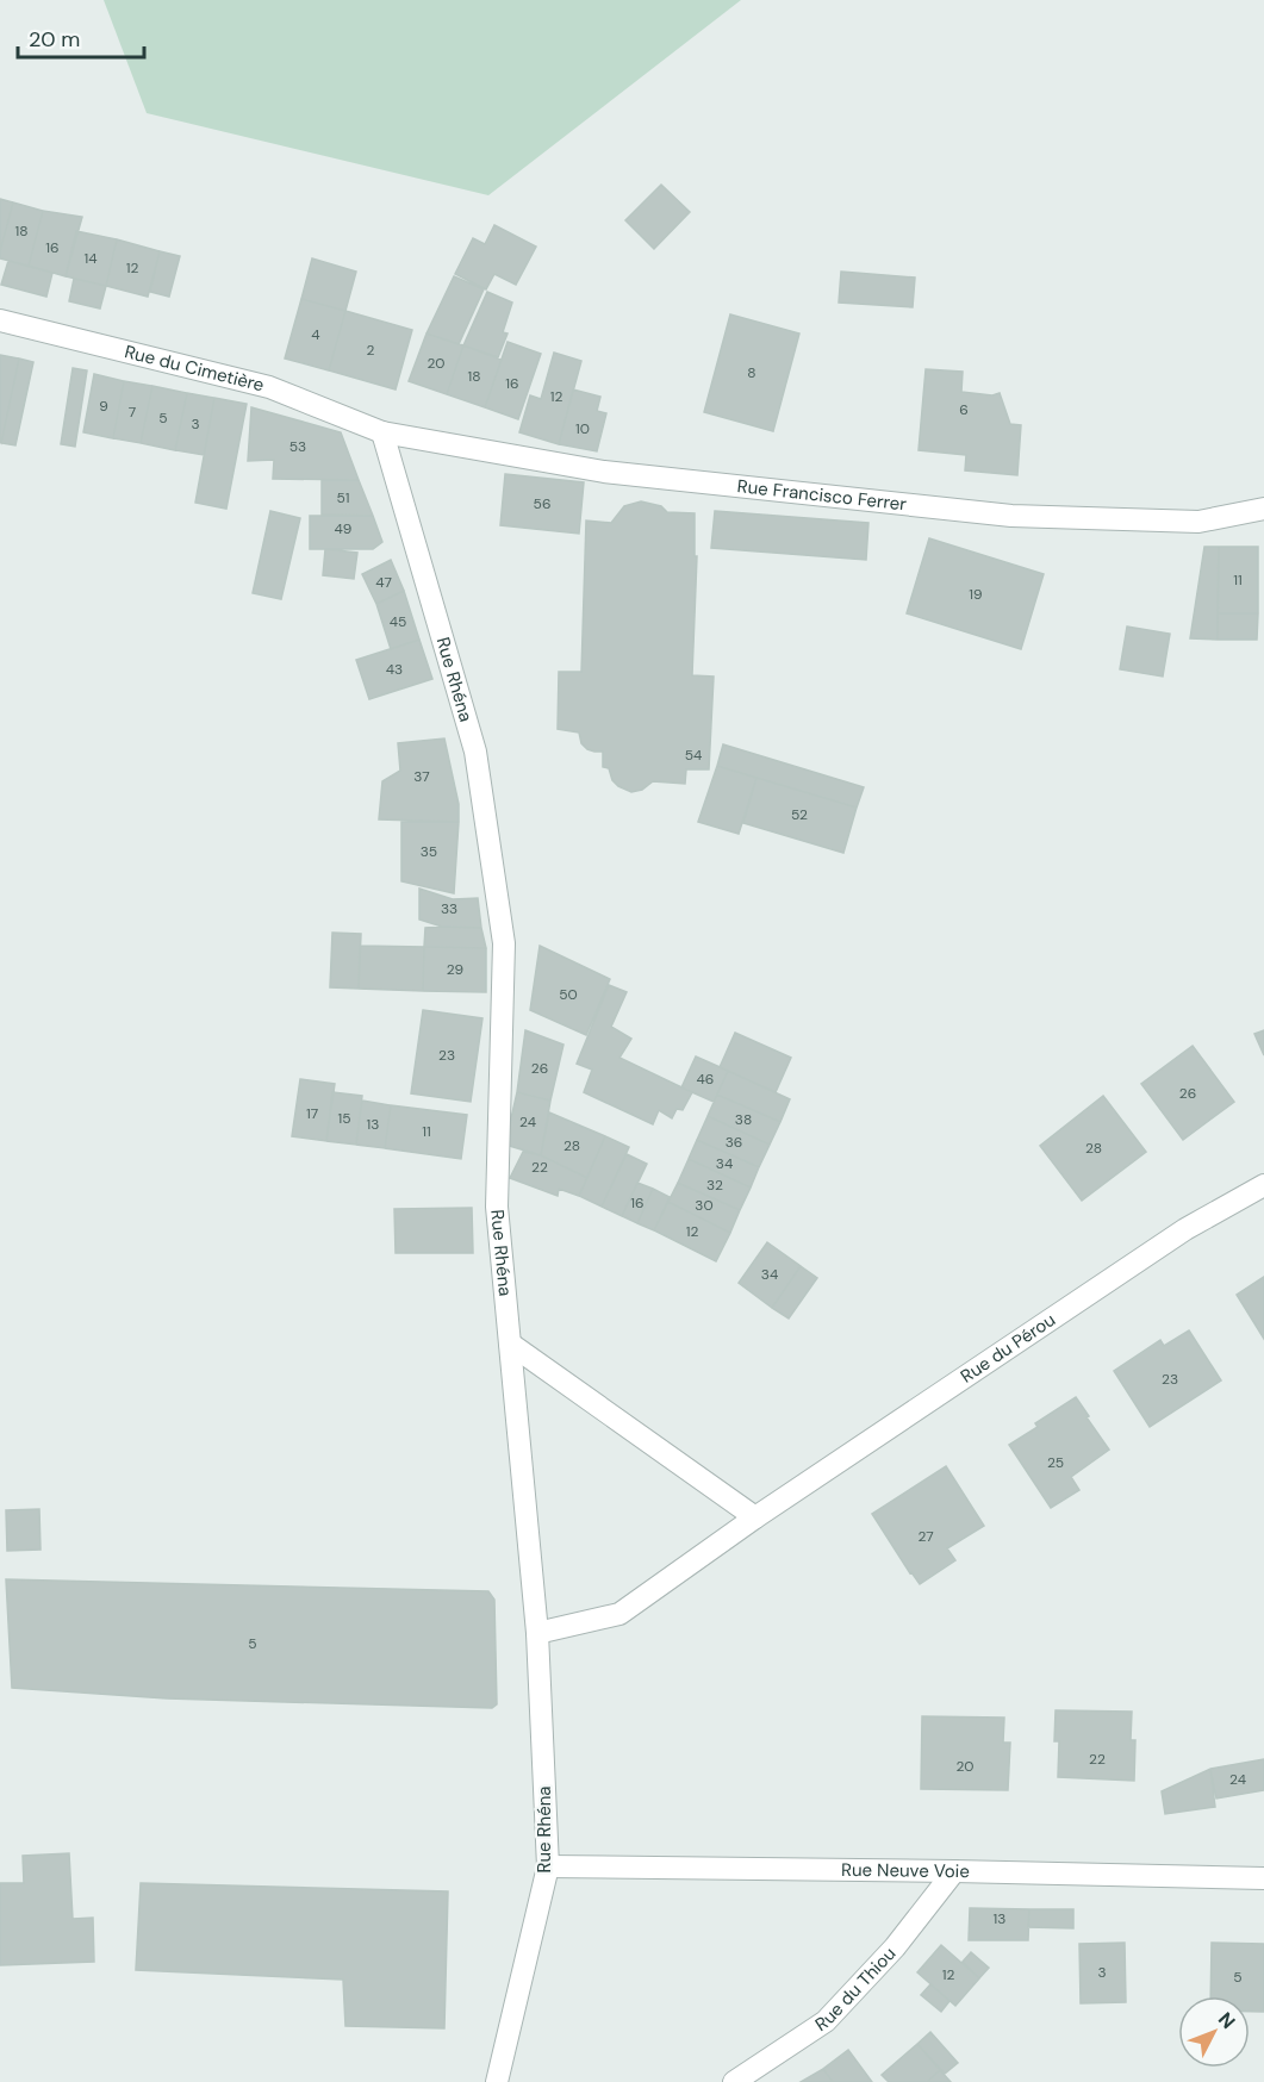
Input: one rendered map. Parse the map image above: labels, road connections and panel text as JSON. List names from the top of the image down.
{
  "streets": {
    "street": [
      "Rue du Cimetière",
      "Rue Francisco Ferrer",
      "Rue Rhéna",
      "Rue du Pérou",
      "Rue Neuve Voie",
      "Rue du Thiou"
    ]
  },
  "crossings": [
    ["Rue du Cimetière", "Rue Francisco Ferrer"],
    ["Rue du Cimetière", "Rue Rhéna"],
    ["Rue Francisco Ferrer", "Rue Rhéna"],
    ["Rue Rhéna", "Rue du Pérou"],
    ["Rue Rhéna", "Rue Neuve Voie"],
    ["Rue Neuve Voie", "Rue du Thiou"]
  ],
  "house_numbers": [
    "18",
    "16",
    "14",
    "12",
    "4",
    "2",
    "20",
    "8",
    "18",
    "16",
    "12",
    "9",
    "6",
    "7",
    "5",
    "3",
    "10",
    "53",
    "51",
    "56",
    "49",
    "11",
    "47",
    "19",
    "45",
    "43",
    "54",
    "37",
    "52",
    "35",
    "33",
    "29",
    "50",
    "23",
    "26",
    "46",
    "26",
    "17",
    "15",
    "38",
    "24",
    "13",
    "11",
    "36",
    "28",
    "28",
    "34",
    "22",
    "32",
    "16",
    "30",
    "12",
    "34",
    "23",
    "25",
    "27",
    "5",
    "22",
    "20",
    "24",
    "13",
    "3",
    "12",
    "5"
  ],
  "scale_bar": "20 m",
  "north": "top right"
}
